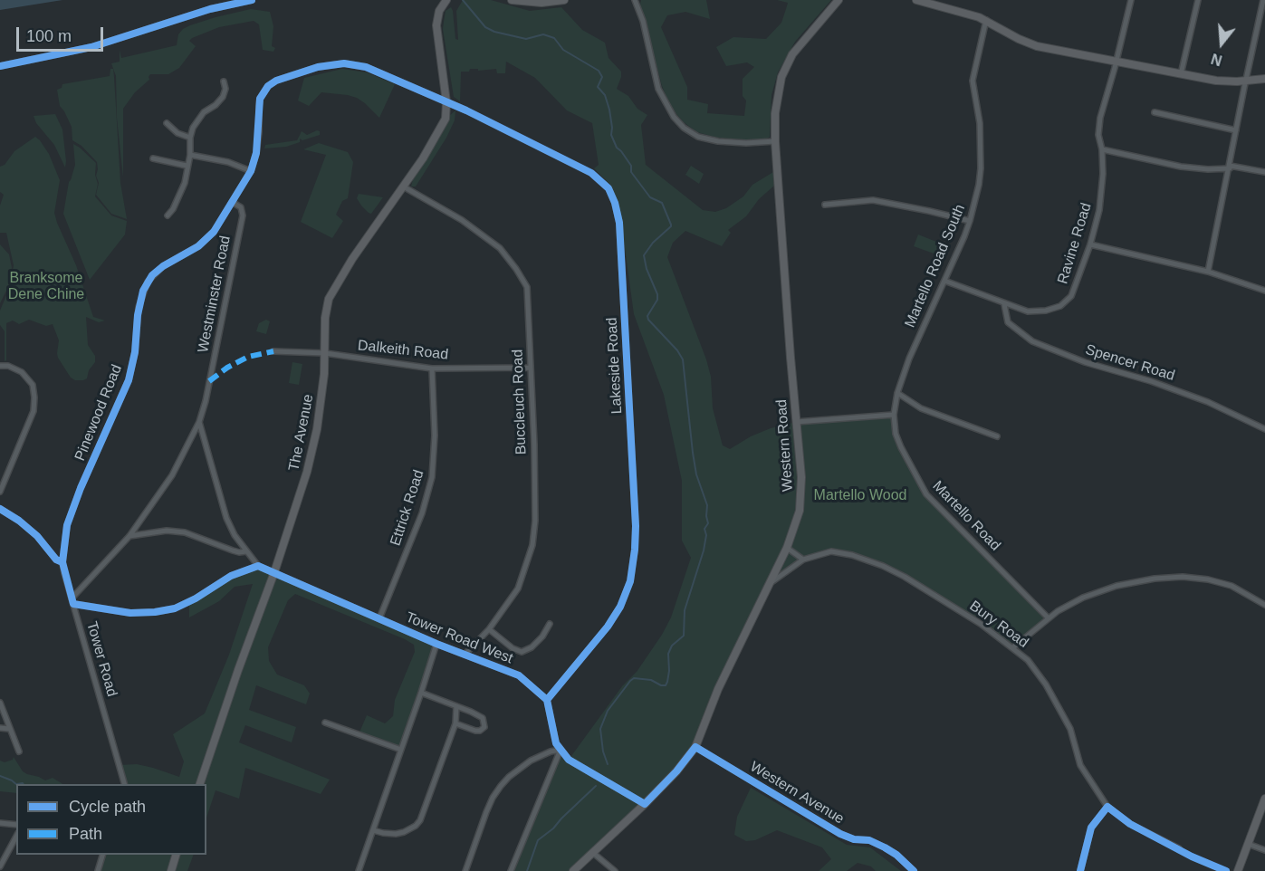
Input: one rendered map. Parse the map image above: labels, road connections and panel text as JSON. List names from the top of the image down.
{
  "streets": {
    "main road": ["The Avenue", "Western Road"],
    "street": [
      "Ravine Road",
      "Martello Road South",
      "Westminster Road",
      "Dalkeith Road",
      "Spencer Road",
      "Lakeside Road",
      "Buccleuch Road",
      "Pinewood Road",
      "Ettrick Road",
      "Martello Road",
      "Bury Road",
      "Tower Road West",
      "Tower Road",
      "Western Avenue"
    ]
  },
  "crossings": [
    ["Ravine Road", "Martello Road South"],
    ["Ravine Road", "Spencer Road"],
    ["Martello Road South", "Martello Road"],
    ["Westminster Road", "Pinewood Road"],
    ["Dalkeith Road", "Buccleuch Road"],
    ["Dalkeith Road", "The Avenue"],
    ["Dalkeith Road", "Ettrick Road"],
    ["Lakeside Road", "The Avenue"],
    ["Lakeside Road", "Tower Road West"],
    ["Buccleuch Road", "The Avenue"],
    ["Buccleuch Road", "Tower Road West"],
    ["Pinewood Road", "Tower Road"],
    ["The Avenue", "Tower Road West"],
    ["Western Road", "Bury Road"],
    ["Western Road", "Western Avenue"],
    ["Ettrick Road", "Tower Road West"],
    ["Tower Road West", "Tower Road"]
  ],
  "parks": ["Branksome Dene Chine", "Martello Wood"],
  "legend": ["Cycle path", "Path"],
  "scale_bar": "100 m",
  "north": "bottom"
}
